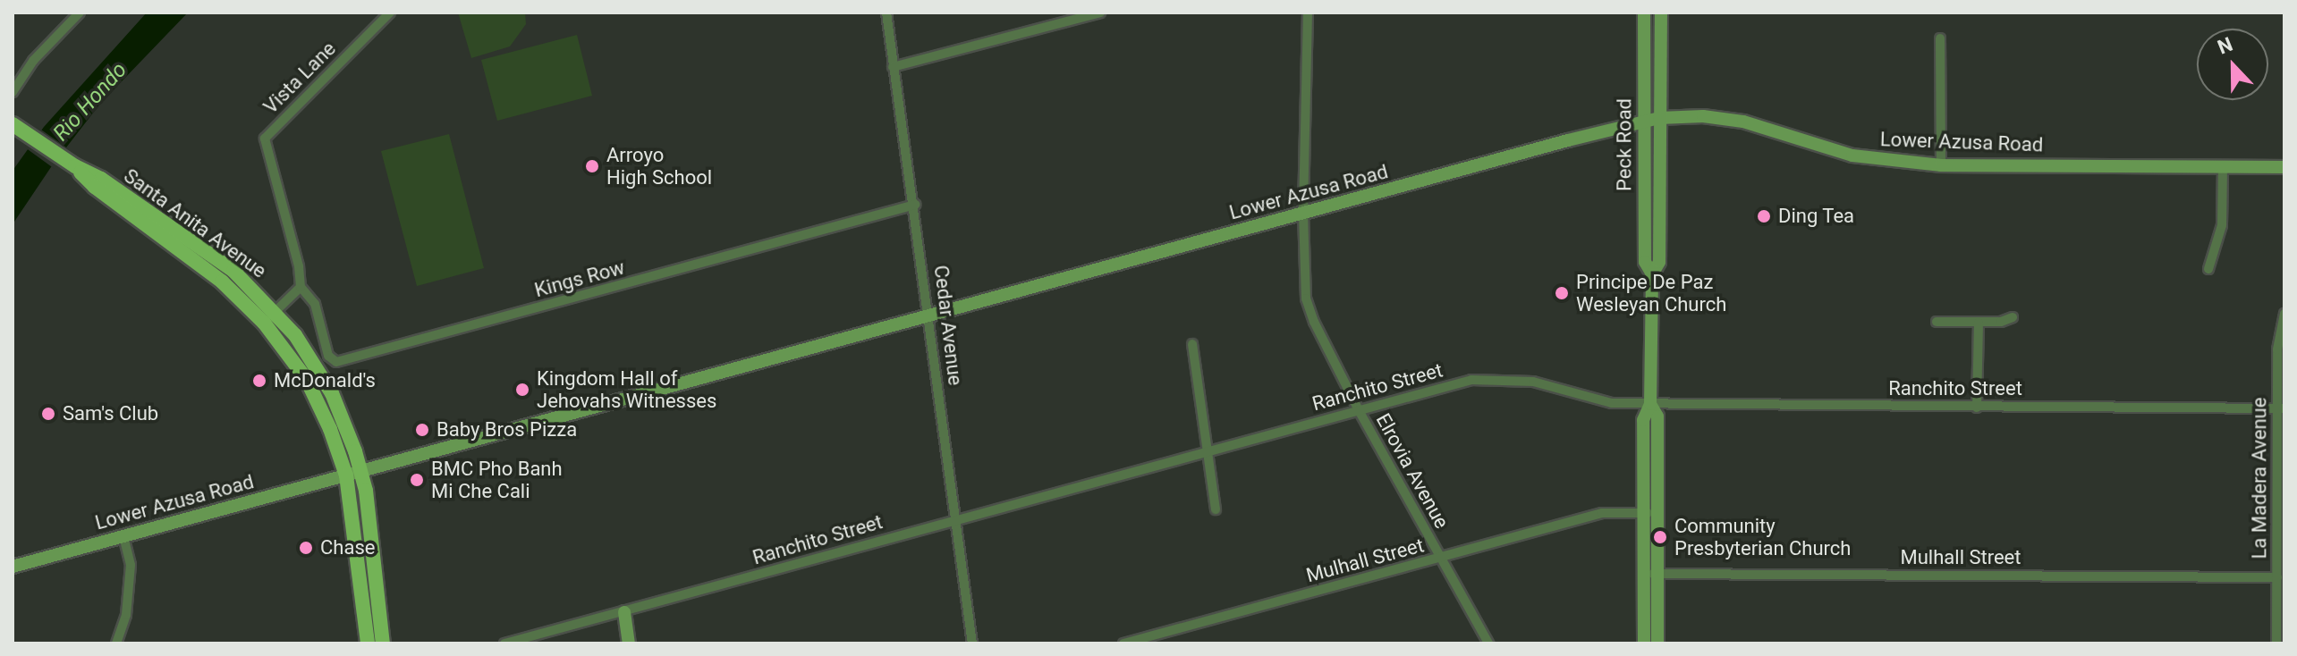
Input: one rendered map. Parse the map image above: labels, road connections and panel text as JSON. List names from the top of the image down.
{
  "streets": {
    "main road": ["Lower Azusa Road", "Peck Road", "Santa Anita Avenue"],
    "street": [
      "Vista Lane",
      "Kings Row",
      "Cedar Avenue",
      "Ranchito Street",
      "Elrovia Avenue",
      "La Madera Avenue",
      "Mulhall Street"
    ]
  },
  "crossings": [
    ["Vista Lane", "Kings Row"],
    ["Lower Azusa Road", "Peck Road"],
    ["Lower Azusa Road", "Santa Anita Avenue"],
    ["Lower Azusa Road", "Cedar Avenue"],
    ["Lower Azusa Road", "Elrovia Avenue"],
    ["Peck Road", "Ranchito Street"],
    ["Peck Road", "Mulhall Street"],
    ["Kings Row", "Cedar Avenue"],
    ["Cedar Avenue", "Ranchito Street"],
    ["Ranchito Street", "Elrovia Avenue"],
    ["Ranchito Street", "La Madera Avenue"],
    ["Elrovia Avenue", "Mulhall Street"],
    ["La Madera Avenue", "Mulhall Street"]
  ],
  "water": ["Rio Hondo"],
  "places": [
    "Arroyo High School",
    "Ding Tea",
    "Principe De Paz Wesleyan Church",
    "McDonald's",
    "Kingdom Hall of Jehovahs Witnesses",
    "Sam's Club",
    "Baby Bros Pizza",
    "BMC Pho Banh Mi Che Cali",
    "Community Presbyterian Church",
    "Chase"
  ],
  "north": "top"
}
